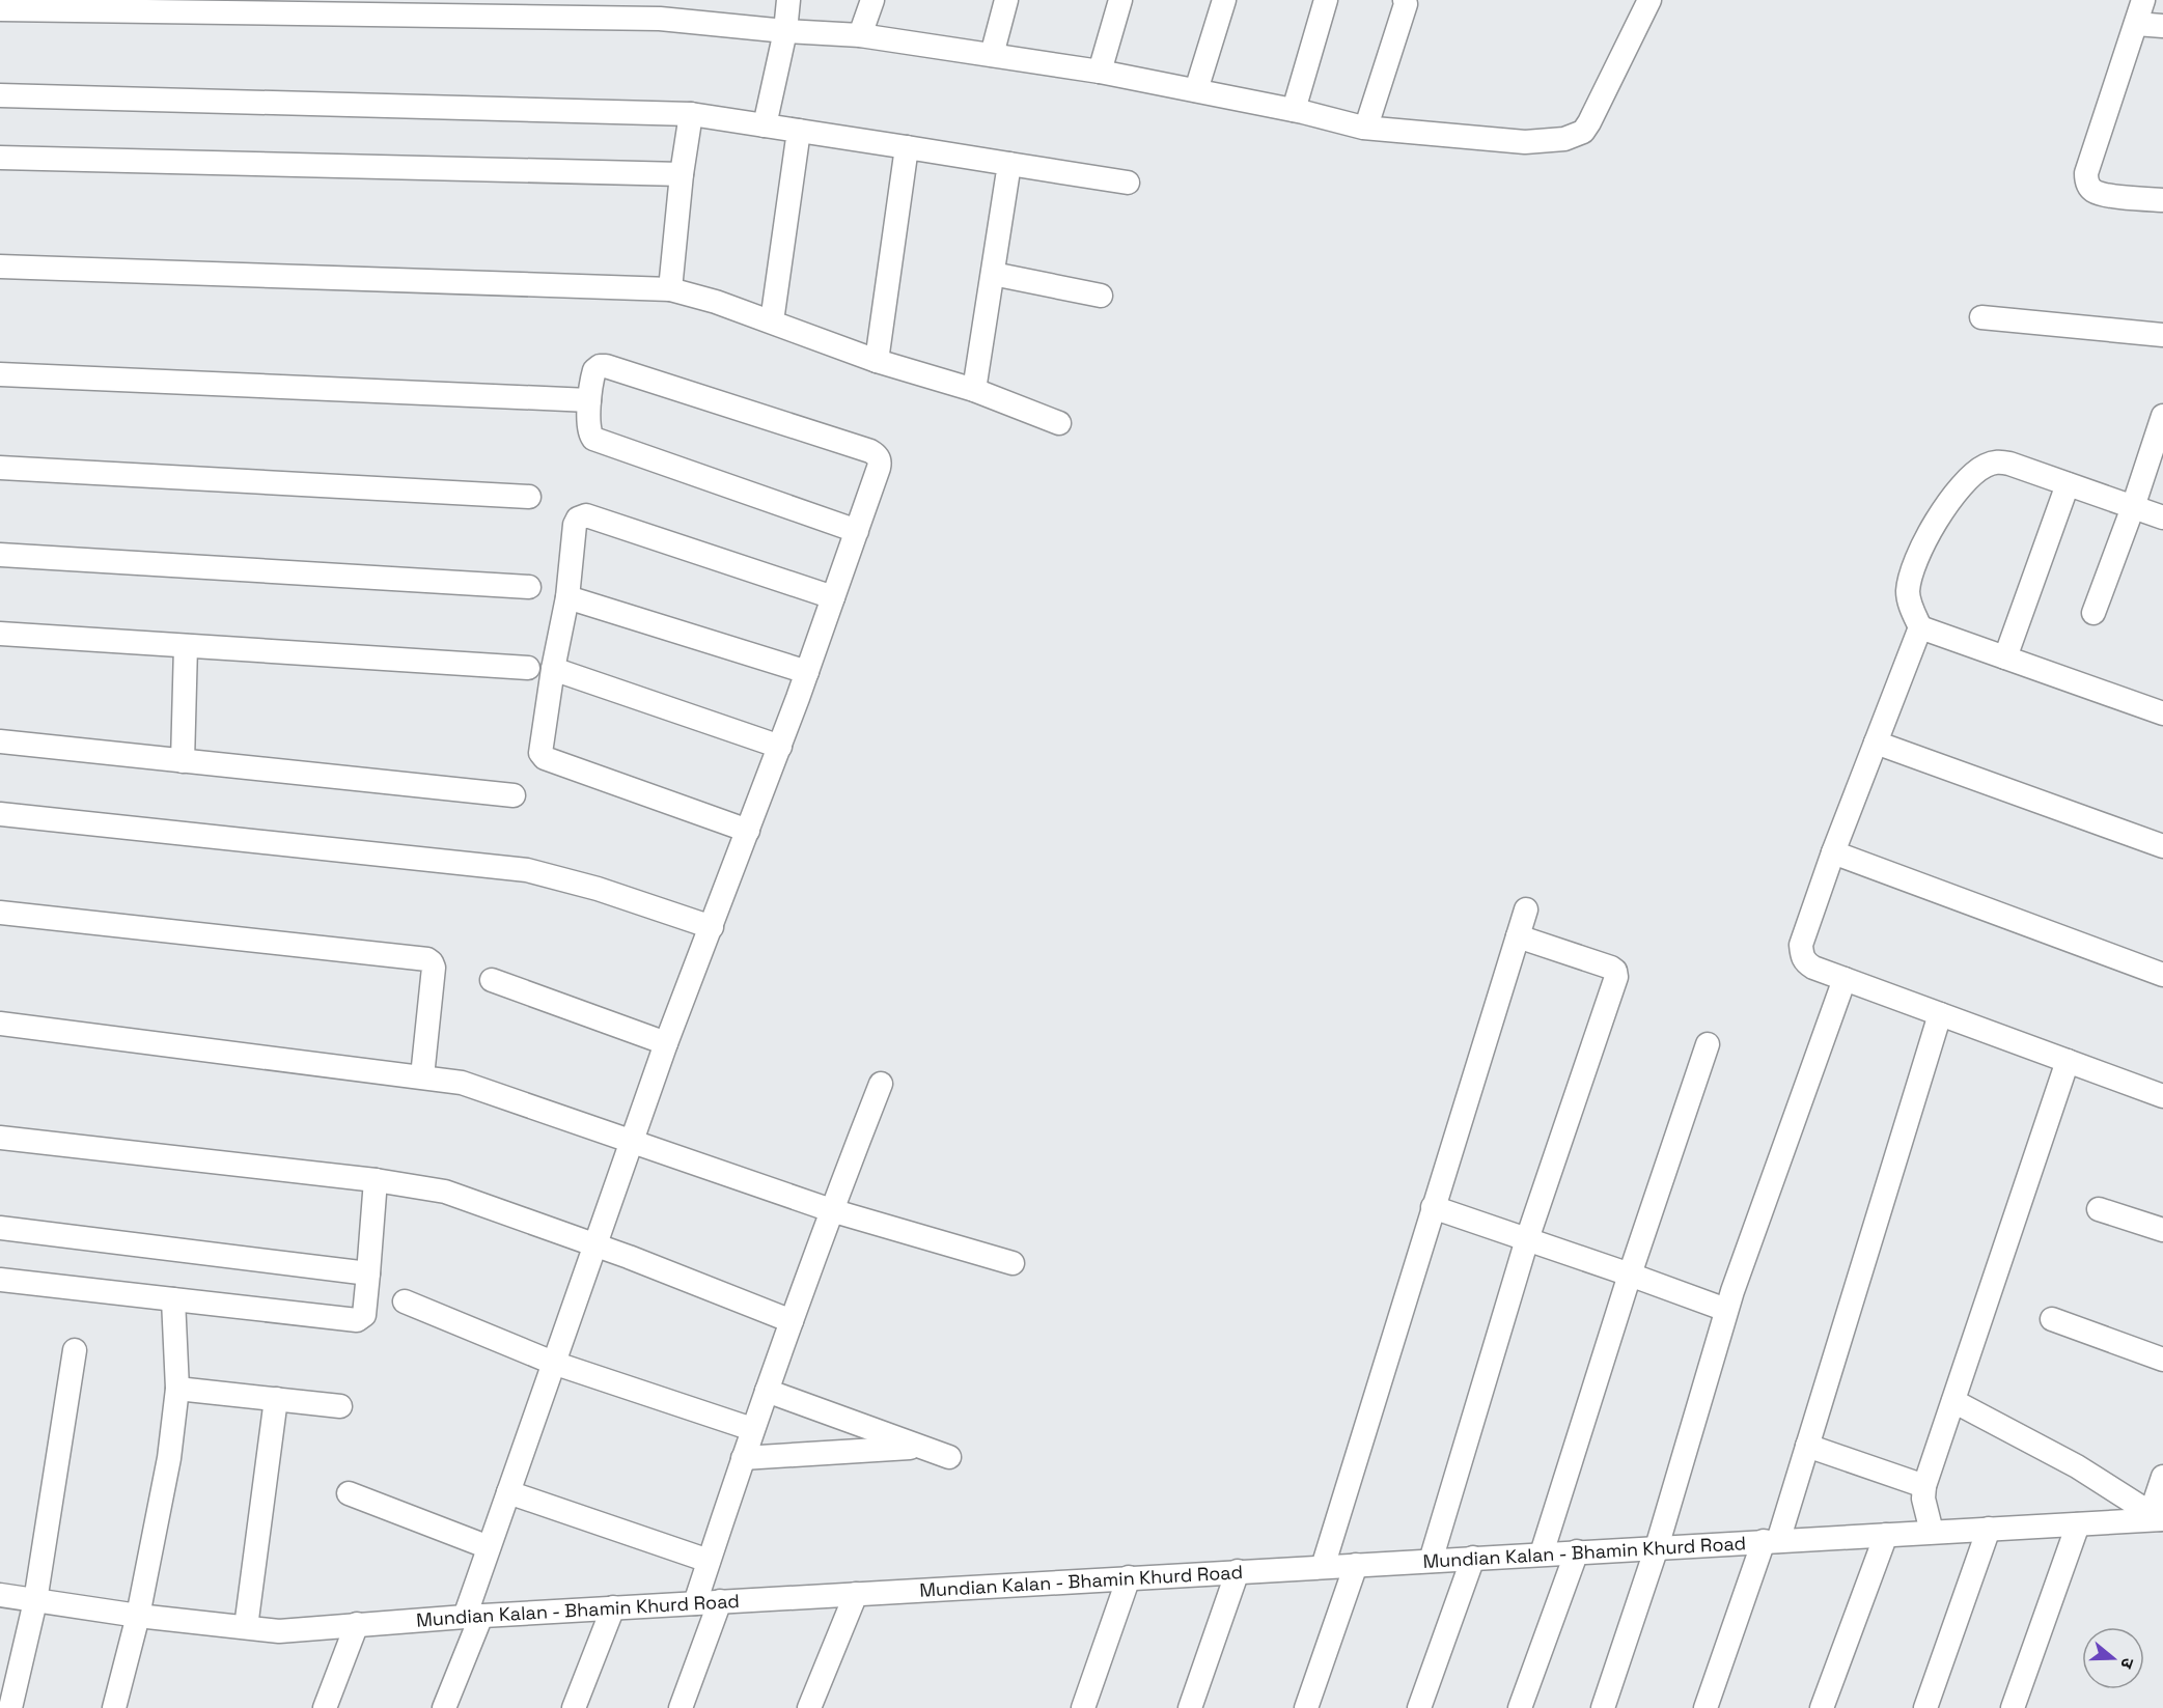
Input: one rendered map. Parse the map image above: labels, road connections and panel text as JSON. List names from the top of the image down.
{
  "streets": {
    "street": ["Mundian Kalan - Bhamin Khurd Road"]
  },
  "north": "right"
}
